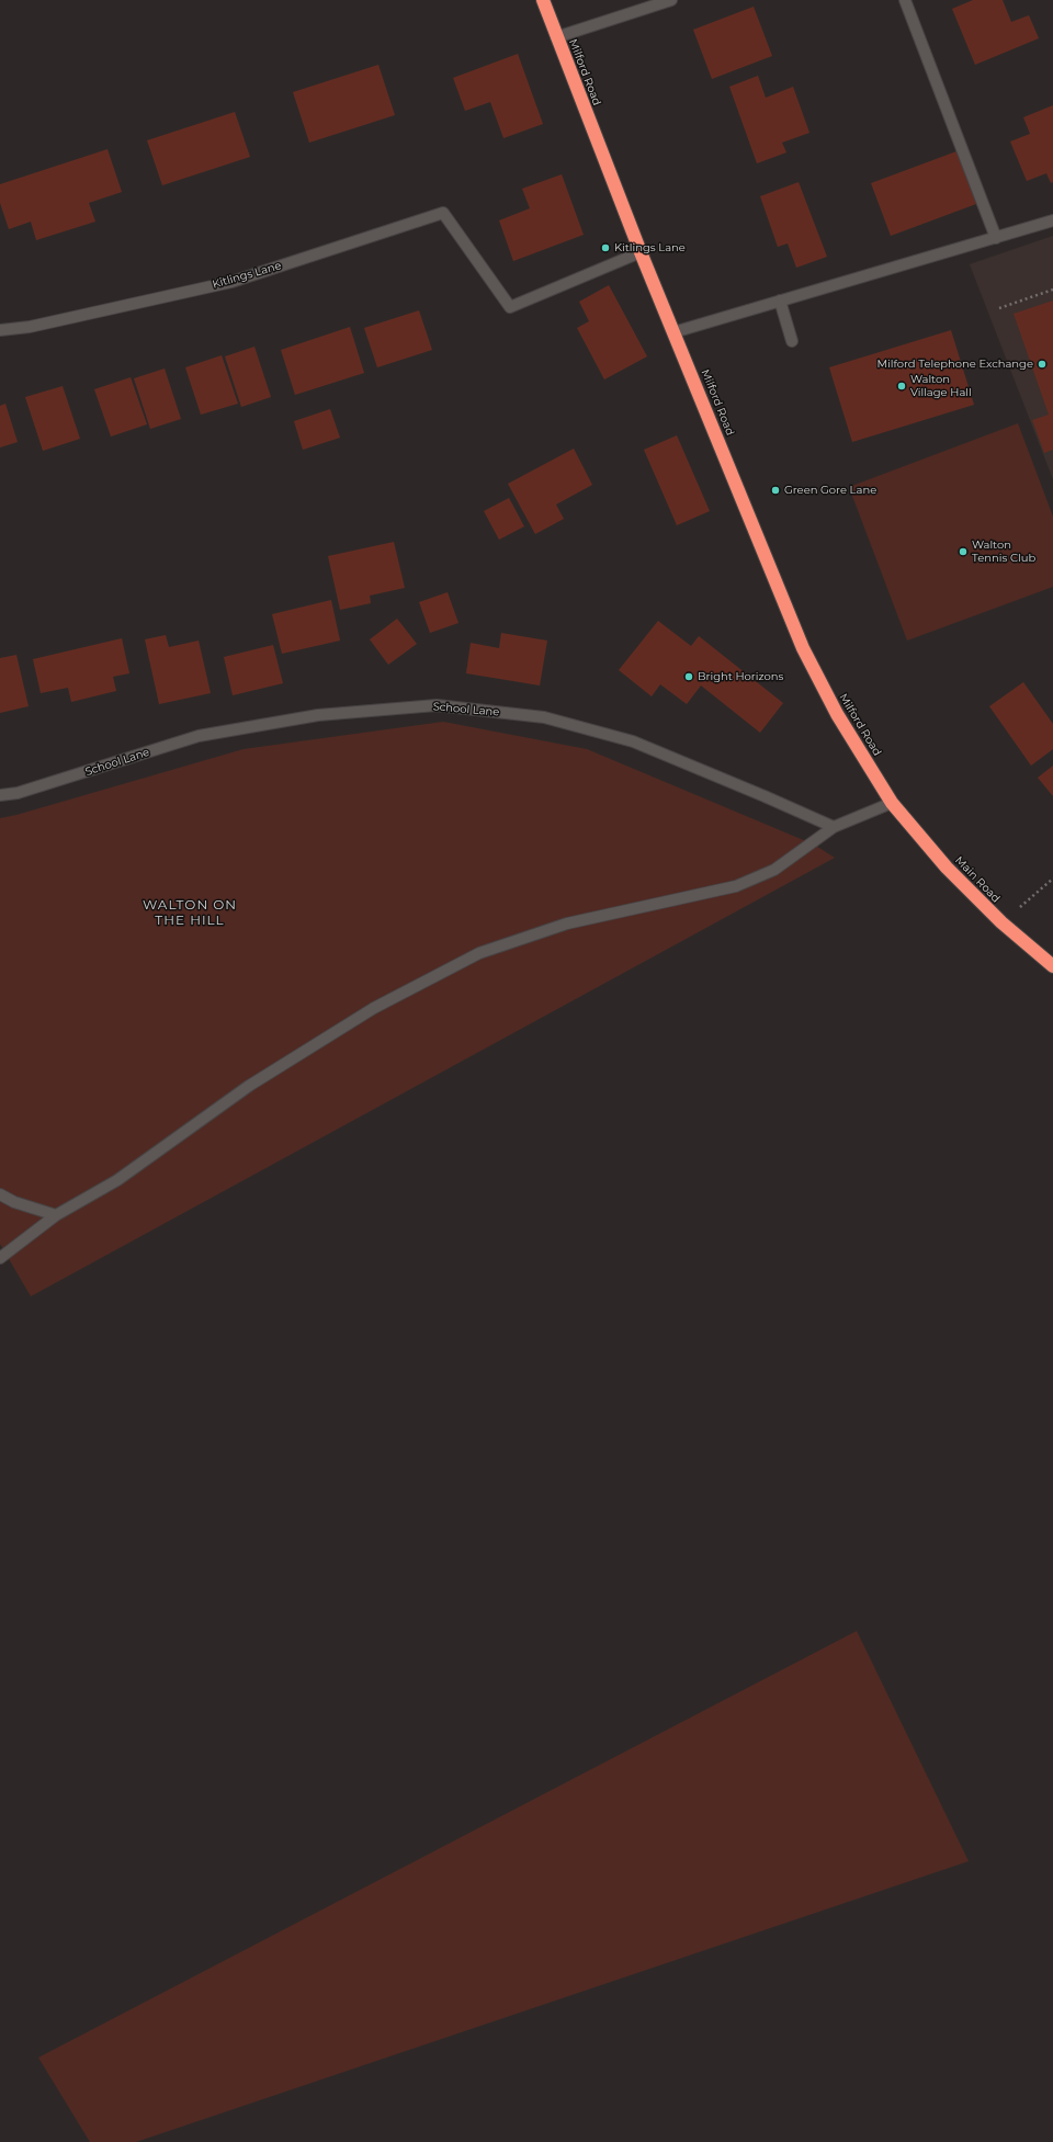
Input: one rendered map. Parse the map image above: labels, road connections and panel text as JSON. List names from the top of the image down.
{
  "streets": {
    "highway": ["Milford Road", "Main Road"],
    "street": ["Kitlings Lane", "School Lane"]
  },
  "crossings": [
    ["Milford Road", "Kitlings Lane"],
    ["Milford Road", "Main Road"]
  ],
  "districts": ["WALTON ON THE HILL"],
  "places": [
    "Kitlings Lane",
    "Milford Telephone Exchange",
    "Walton Village Hall",
    "Green Gore Lane",
    "Walton Tennis Club",
    "Bright Horizons"
  ]
}
